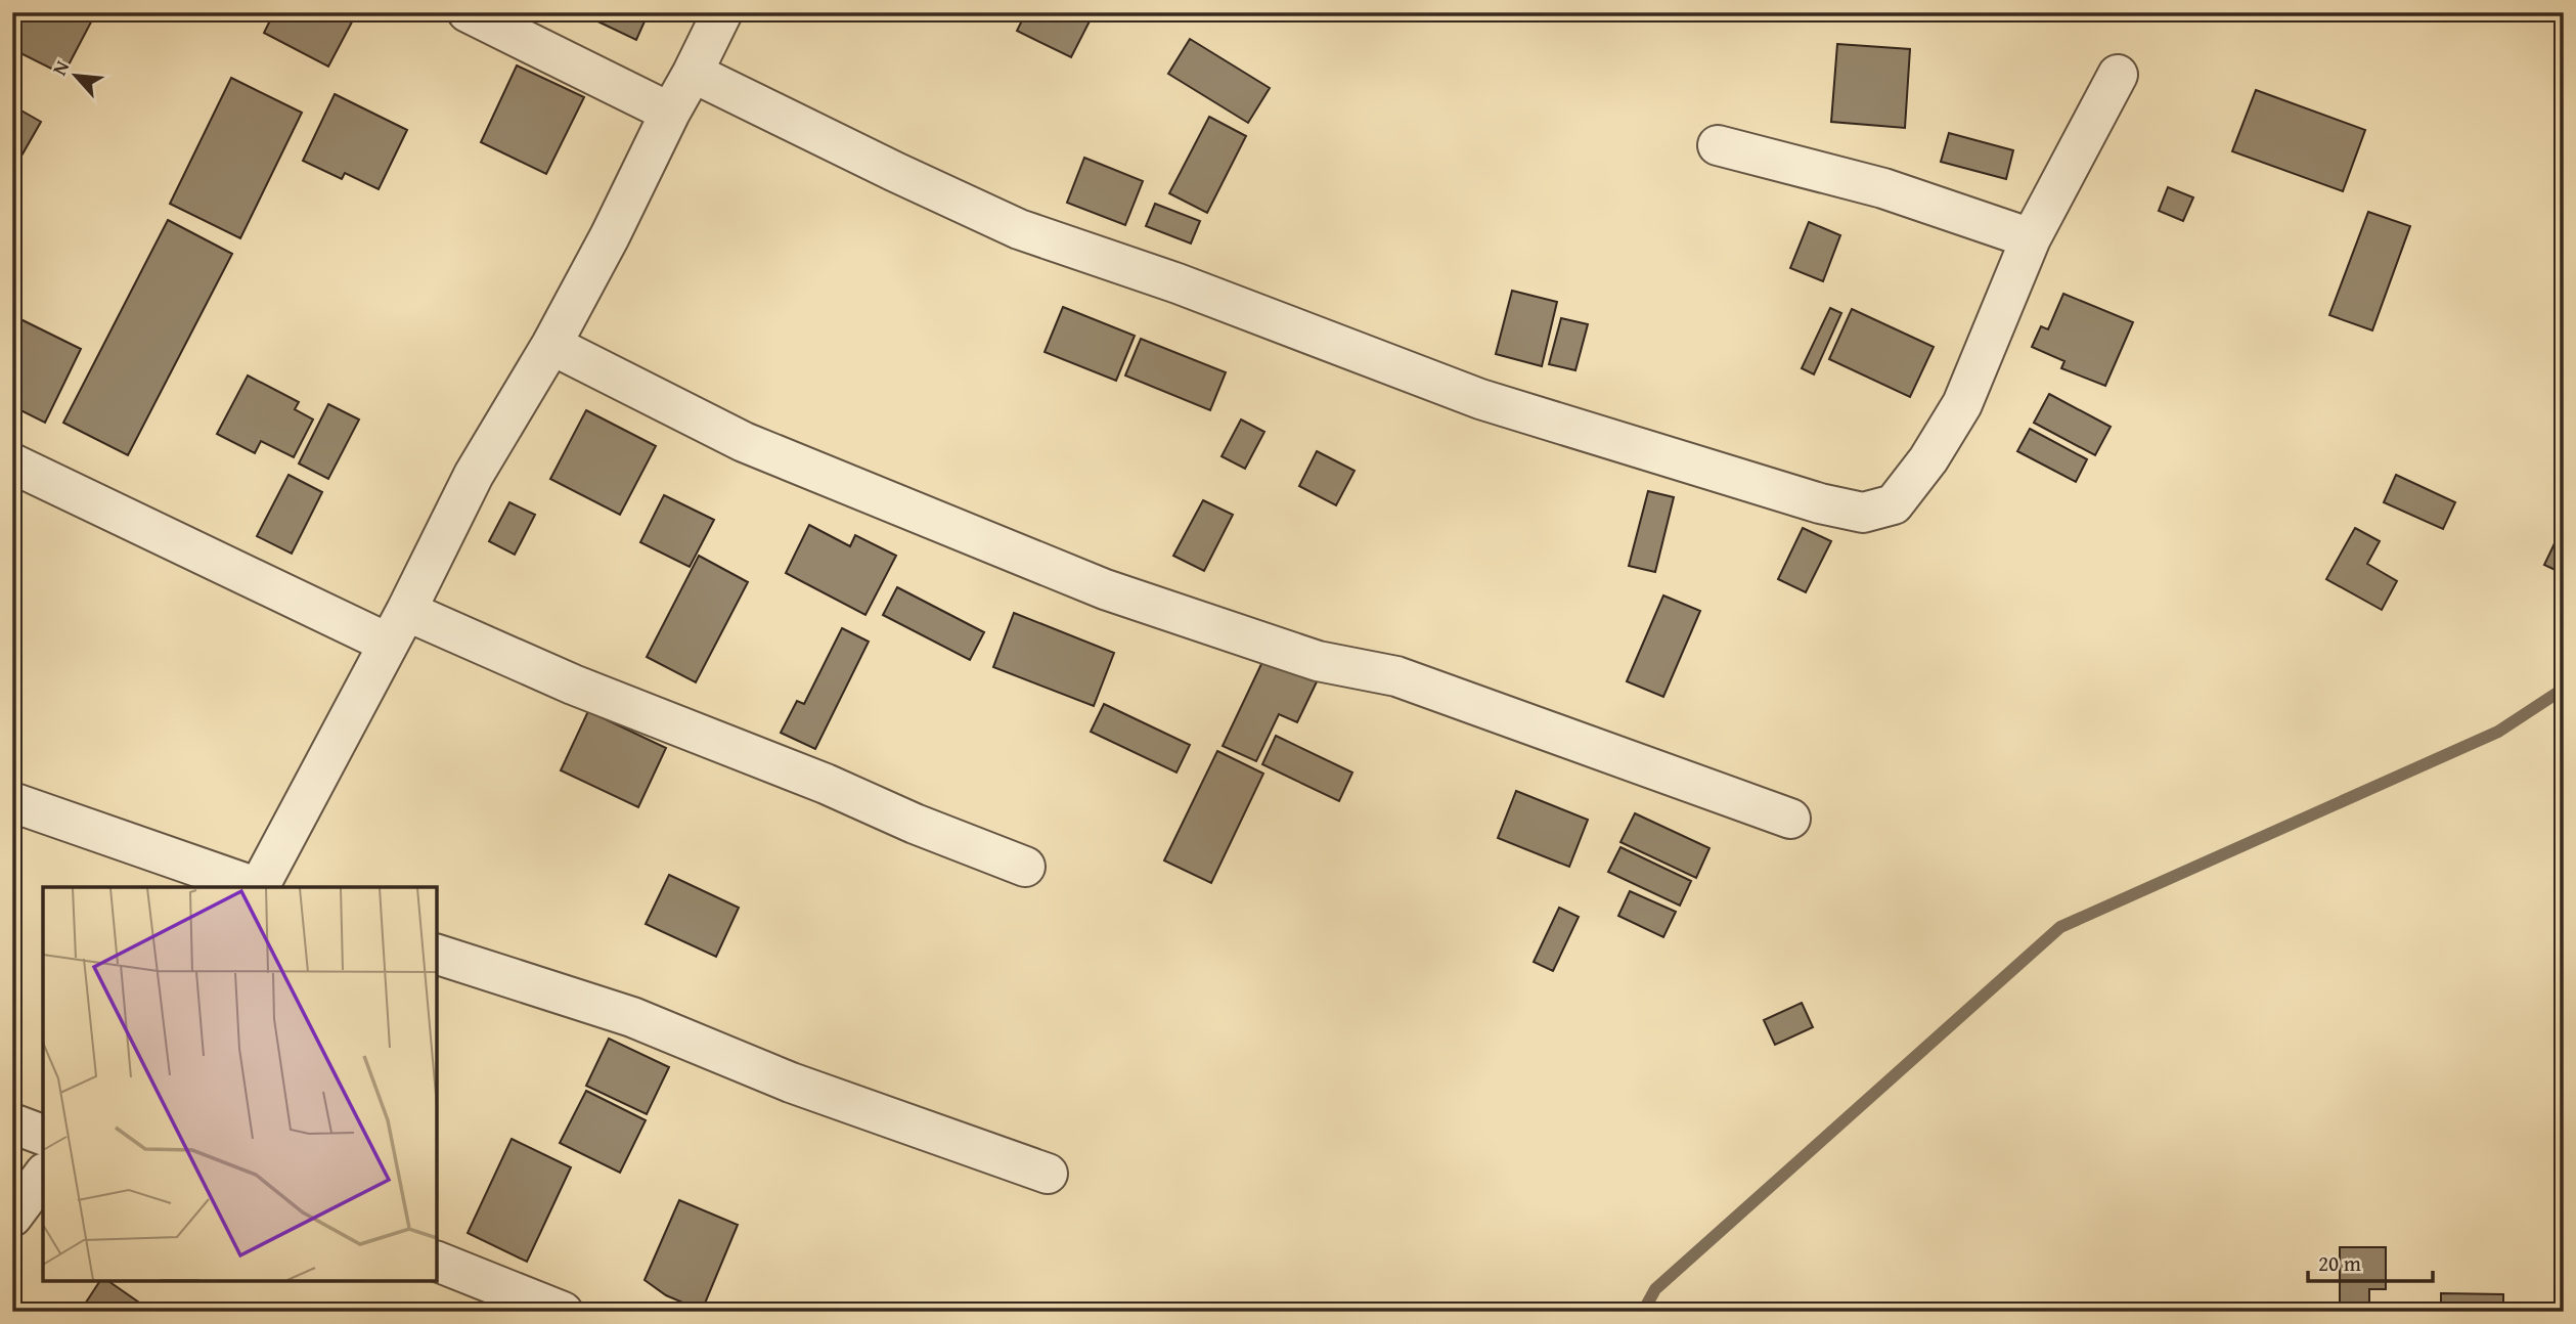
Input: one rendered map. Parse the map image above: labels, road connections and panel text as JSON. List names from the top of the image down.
{
  "scale_bar": "20 m",
  "north": "top left"
}
